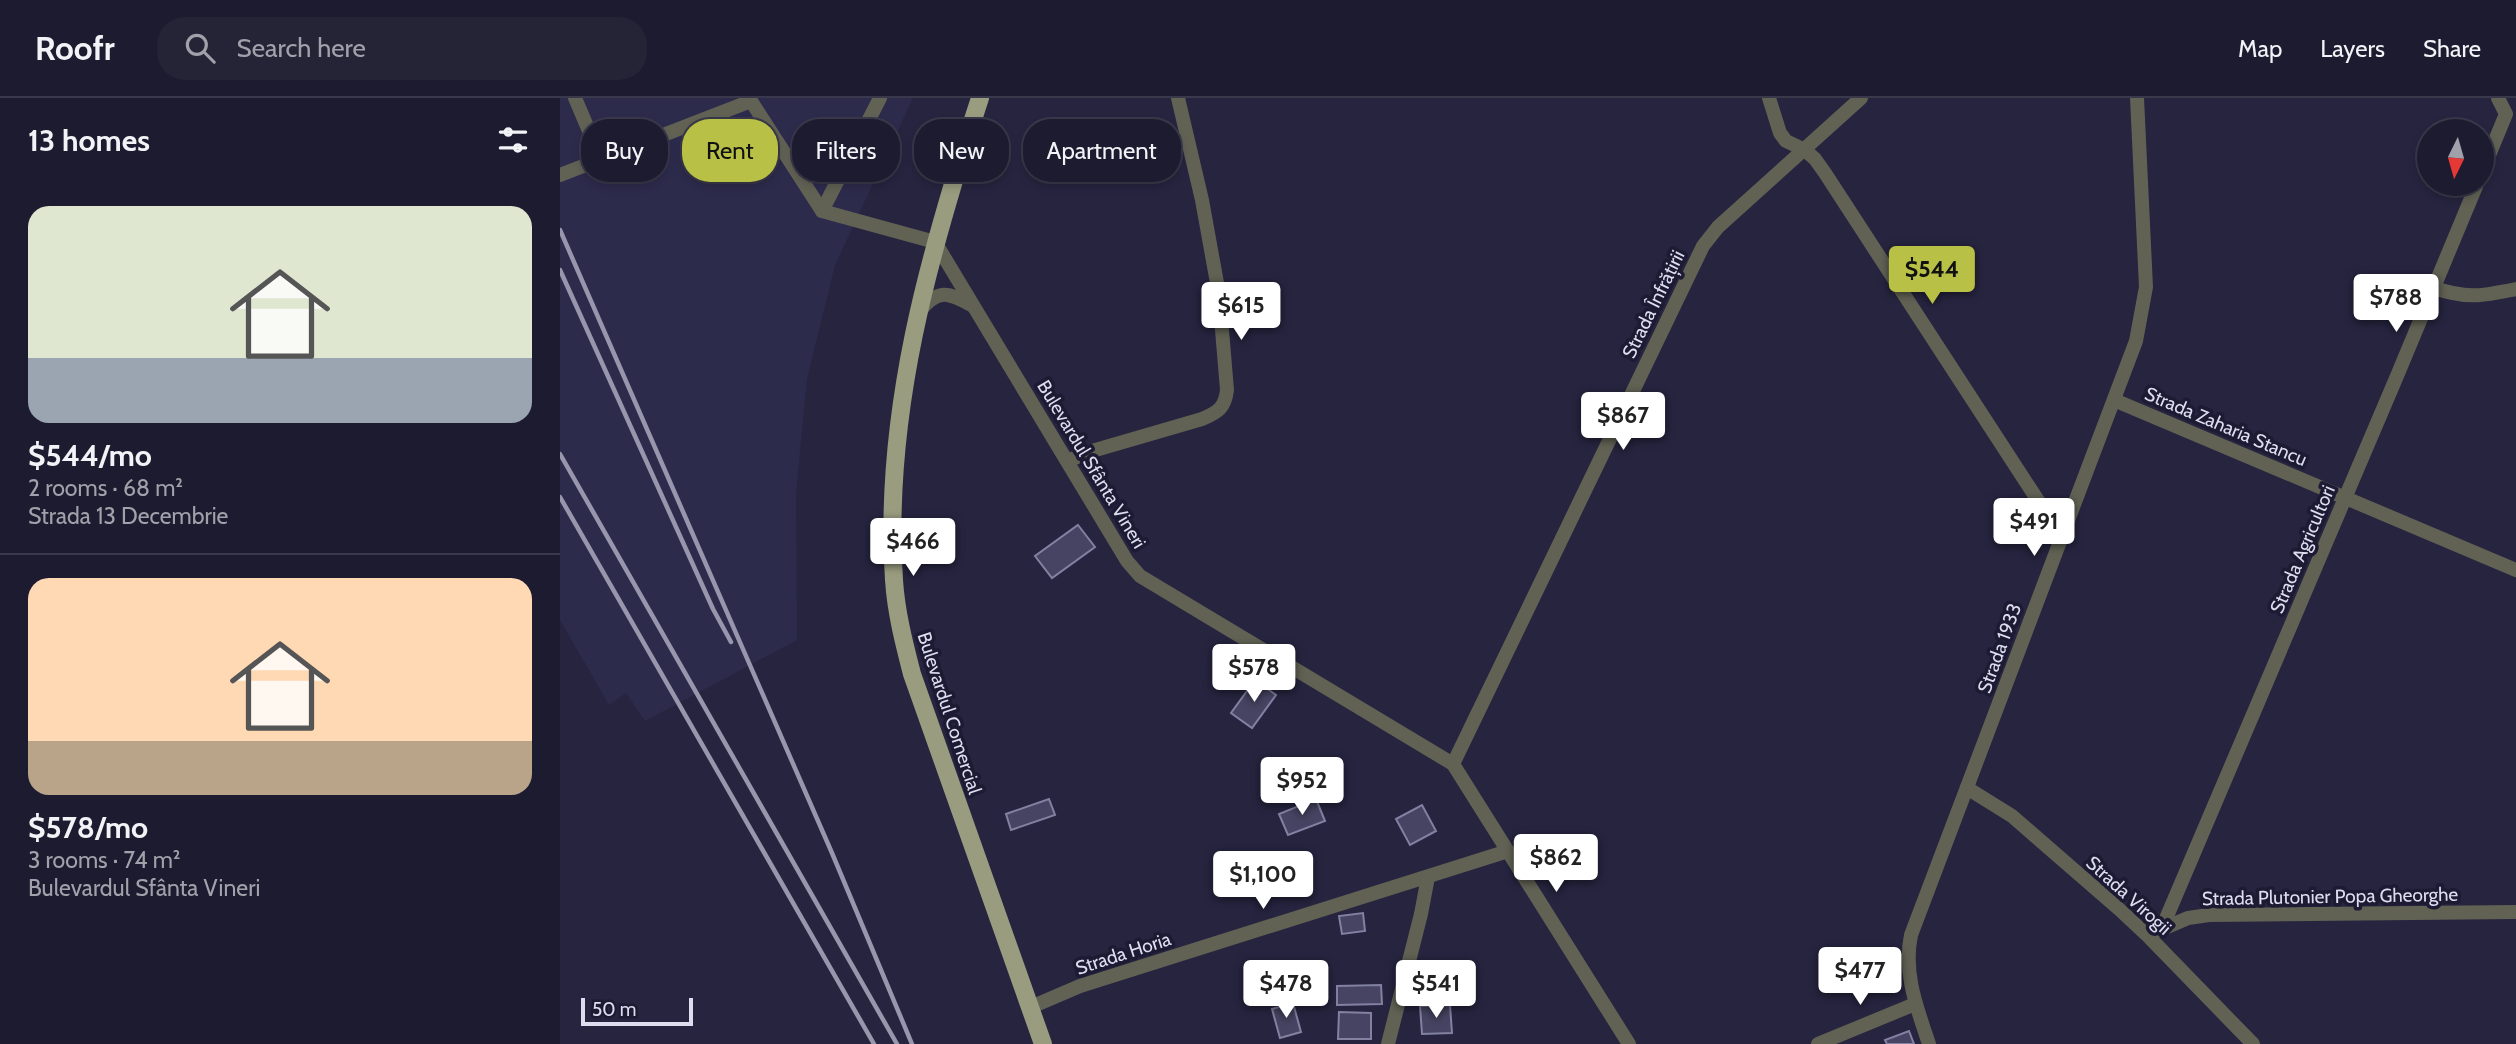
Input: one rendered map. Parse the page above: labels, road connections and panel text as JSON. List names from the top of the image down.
{
  "streets": {
    "main road": ["Bulevardul Comercial"],
    "street": [
      "Strada Înfrățirii",
      "Strada Zaharia Stancu",
      "Bulevardul Sfânta Vineri",
      "Strada Agricultori",
      "Strada 1933",
      "Strada Virogii",
      "Strada Plutonier Popa Gheorghe",
      "Strada Horia"
    ]
  },
  "crossings": [
    ["Strada Înfrățirii", "Bulevardul Sfânta Vineri"],
    ["Strada Zaharia Stancu", "Strada Agricultori"],
    ["Strada Zaharia Stancu", "Strada 1933"],
    ["Bulevardul Sfânta Vineri", "Bulevardul Comercial"],
    ["Bulevardul Sfânta Vineri", "Strada Horia"],
    ["Strada Agricultori", "Strada Virogii"],
    ["Strada Agricultori", "Strada Plutonier Popa Gheorghe"],
    ["Strada 1933", "Strada Virogii"],
    ["Bulevardul Comercial", "Strada Horia"],
    ["Strada Virogii", "Strada Plutonier Popa Gheorghe"]
  ],
  "scale_bar": "50 m",
  "north": "bottom",
  "page": {
    "header": "Roofr",
    "search": "Search here",
    "nav": ["Map", "Layers", "Share"],
    "heading": "13 homes",
    "chip": [
      "Buy",
      "Rent",
      "Filters",
      "New",
      "Apartment"
    ],
    "list": [
      {
        "name": "$544/mo",
        "note": "2 rooms · 68 m² · Strada 13 Decembrie"
      },
      {
        "name": "$578/mo",
        "note": "3 rooms · 74 m² · Bulevardul Sfânta Vineri"
      }
    ],
    "price": [
      "$544",
      "$788",
      "$615",
      "$867",
      "$491",
      "$466",
      "$578",
      "$952",
      "$862",
      "$1,100",
      "$477",
      "$478",
      "$541"
    ],
    "scale": "50 m"
  }
}
